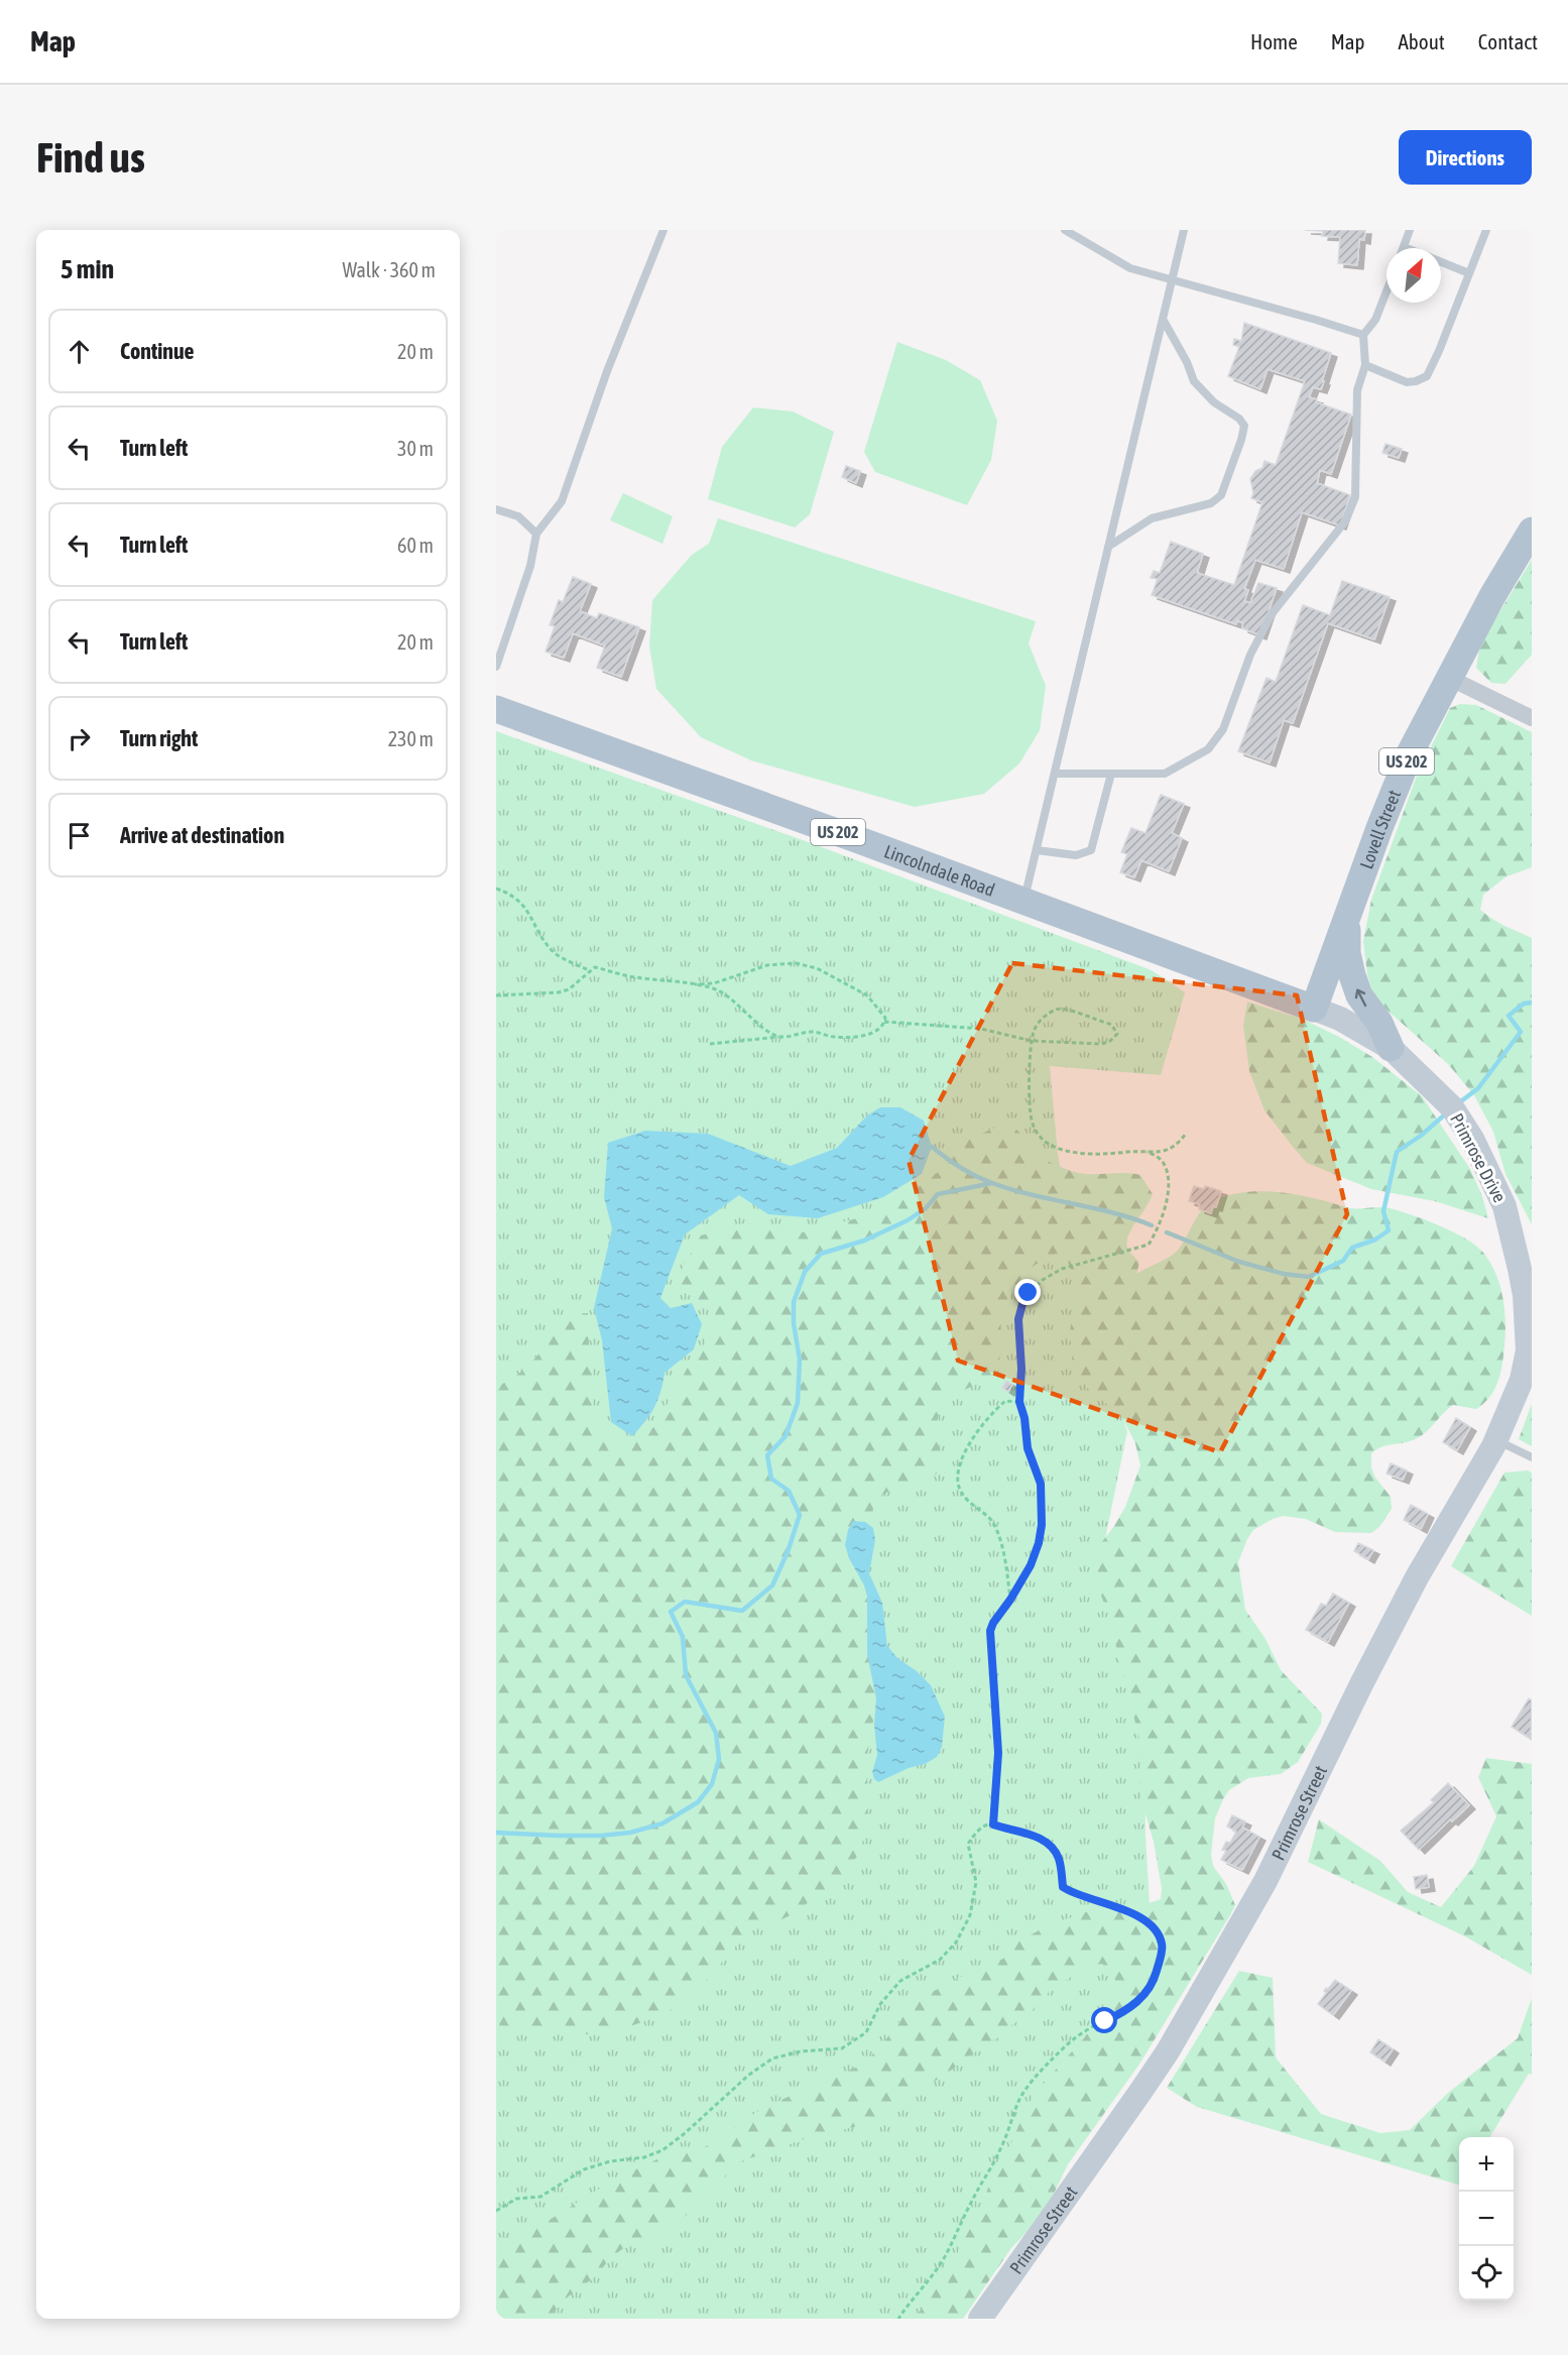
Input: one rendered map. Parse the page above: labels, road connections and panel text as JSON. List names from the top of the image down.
{
  "streets": {
    "main road": [
      "US 202",
      "Lovell Street",
      "Lincolndale Road",
      "Primrose Drive",
      "Primrose Street"
    ]
  },
  "crossings": [
    ["Lovell Street", "Lincolndale Road"],
    ["Lovell Street", "Primrose Drive"],
    ["Lincolndale Road", "Primrose Drive"],
    ["Primrose Drive", "Primrose Street"]
  ],
  "north": "top right",
  "page": {
    "header": "Map",
    "nav": [
      "Home",
      "Map",
      "About",
      "Contact"
    ],
    "buttons": "Directions",
    "title": "Find us",
    "heading": ["5 min", "Walk · 360 m"],
    "list": [
      ["Continue", "20 m"],
      ["Turn left", "30 m"],
      ["Turn left", "60 m"],
      ["Turn left", "20 m"],
      ["Turn right", "230 m"],
      "Arrive at destination"
    ],
    "map_buttons": ["+", "−"]
  }
}
